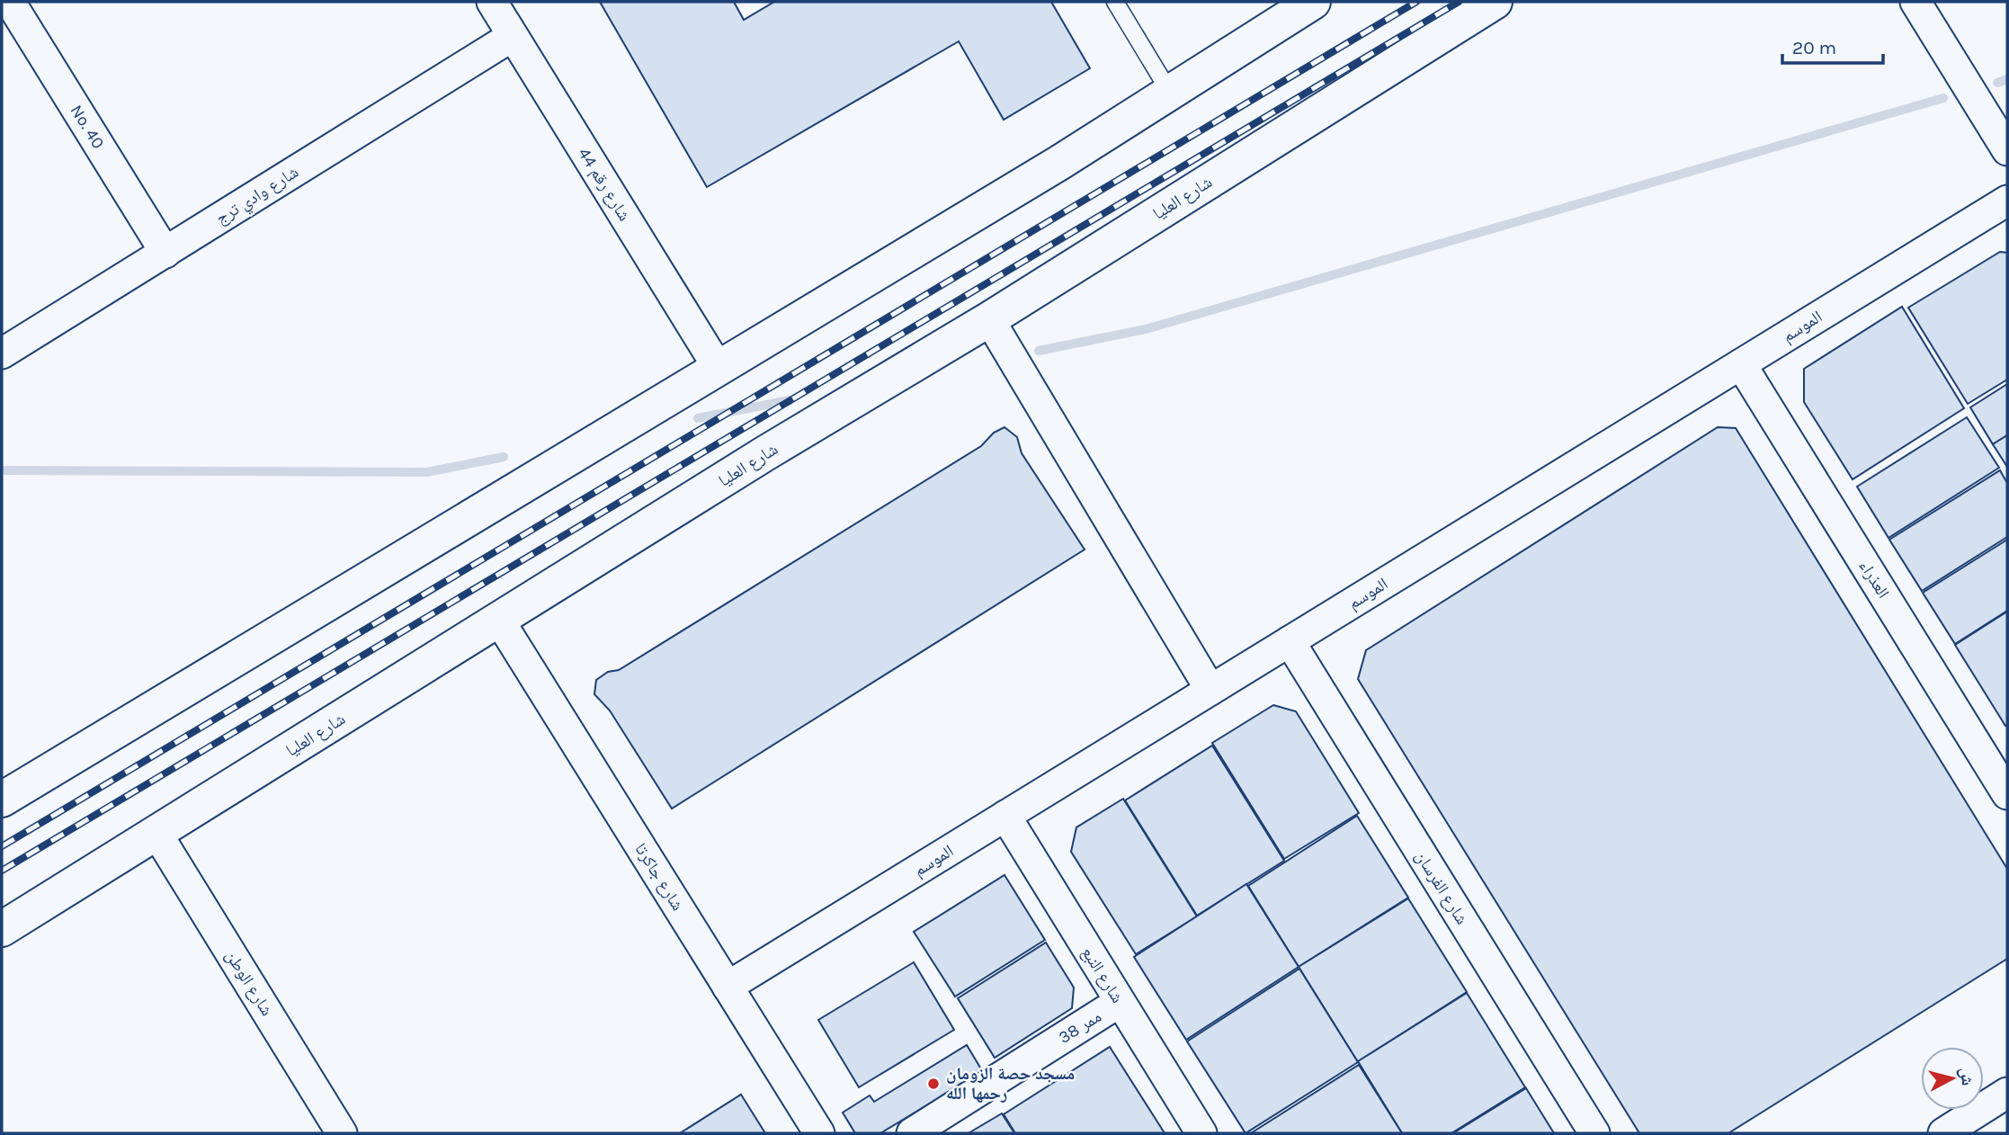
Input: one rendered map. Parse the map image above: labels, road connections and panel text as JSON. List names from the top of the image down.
{
  "streets": {
    "main road": ["شارع العليا"],
    "street": [
      "No. 40",
      "شارع رقم 44",
      "شارع وادي ترج",
      "الموسم",
      "العذراء",
      "شارع جاكرتا",
      "شارع الفرسان",
      "شارع النبع",
      "شارع الوطن",
      "ممر 38"
    ]
  },
  "crossings": [
    ["No. 40", "شارع وادي ترج"],
    ["شارع رقم 44", "شارع وادي ترج"],
    ["شارع العليا", "شارع جاكرتا"],
    ["شارع العليا", "شارع الوطن"],
    ["الموسم", "العذراء"],
    ["الموسم", "شارع جاكرتا"],
    ["الموسم", "شارع الفرسان"],
    ["الموسم", "شارع النبع"],
    ["شارع النبع", "ممر 38"]
  ],
  "places": ["مسجد حصة الزومان رحمها الله"],
  "scale_bar": "20 m",
  "north": "right"
}
